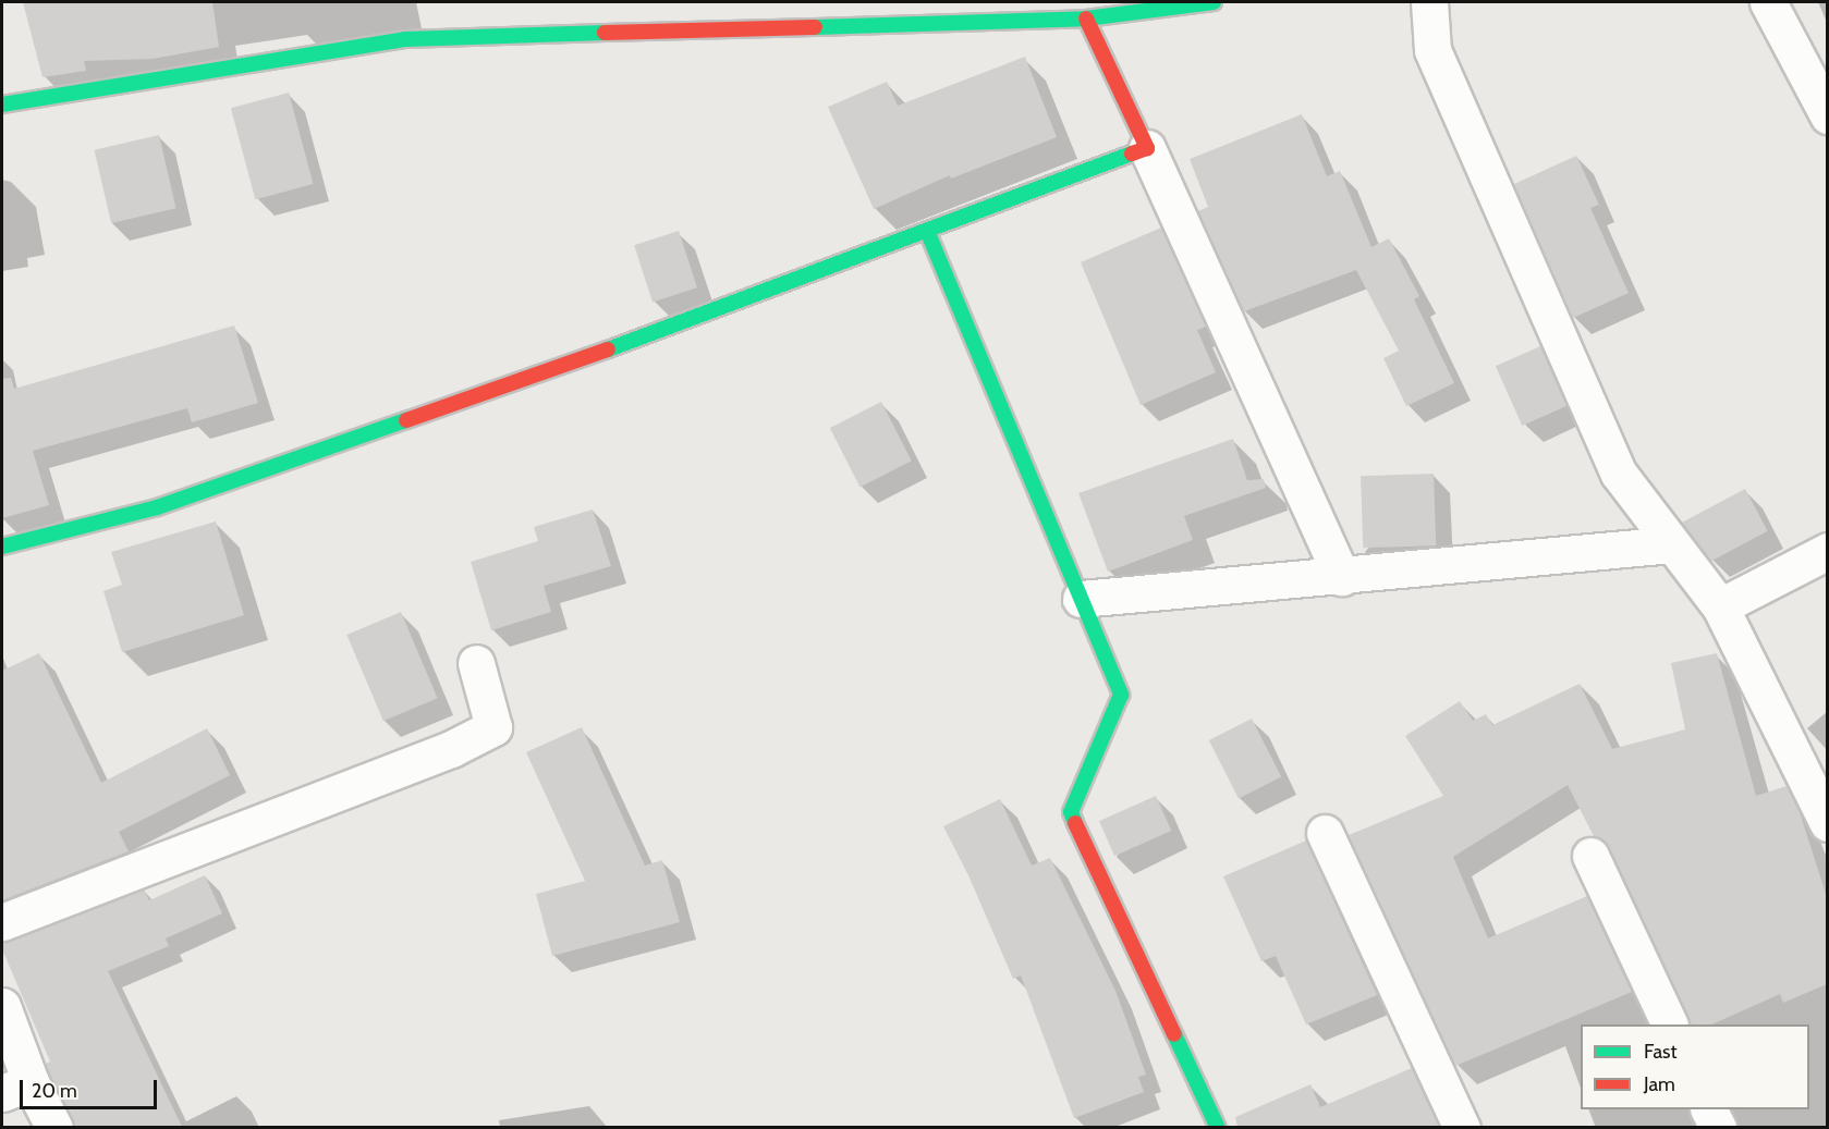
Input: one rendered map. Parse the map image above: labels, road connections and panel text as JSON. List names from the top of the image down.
{
  "legend": ["Fast", "Jam"],
  "scale_bar": "20 m"
}
